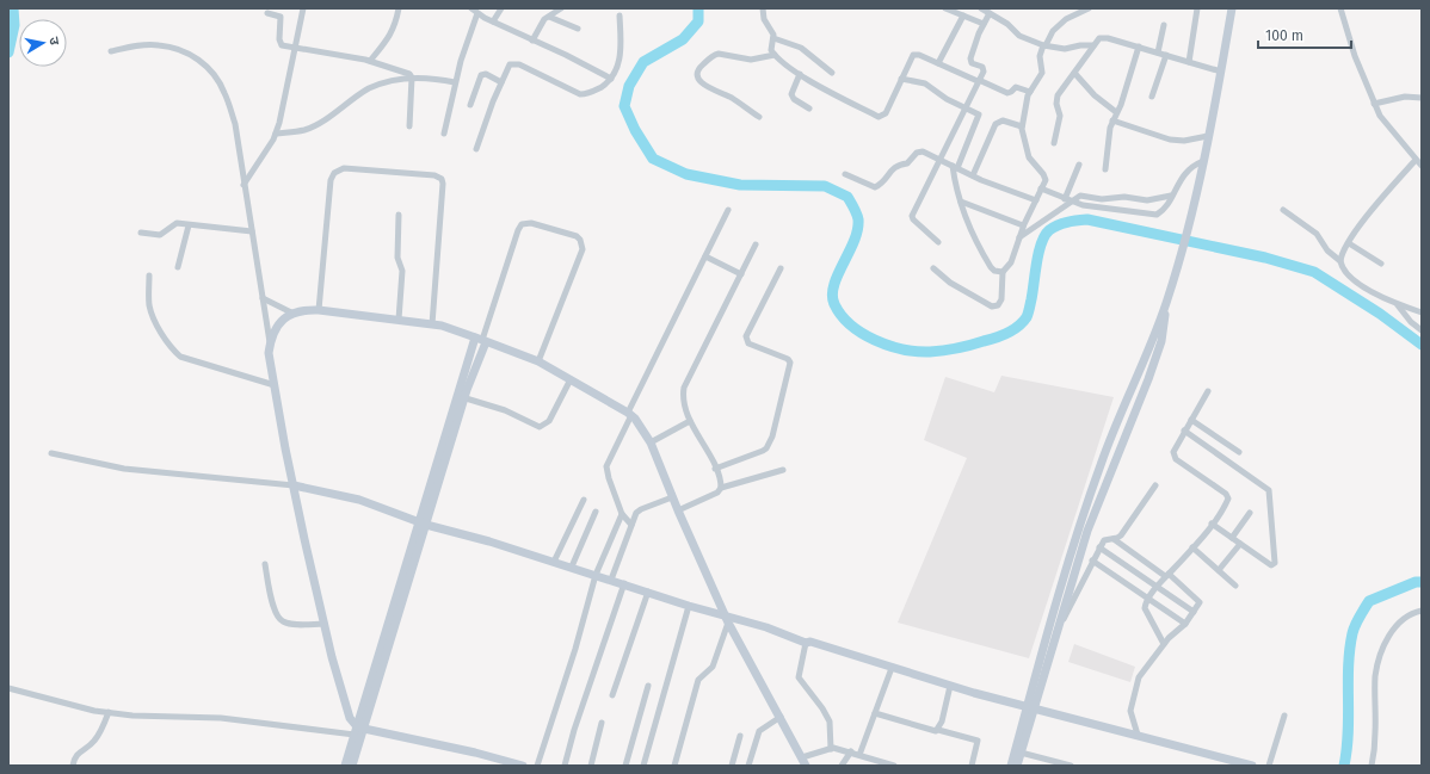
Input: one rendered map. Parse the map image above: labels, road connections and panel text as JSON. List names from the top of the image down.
{
  "scale_bar": "100 m",
  "north": "right"
}
